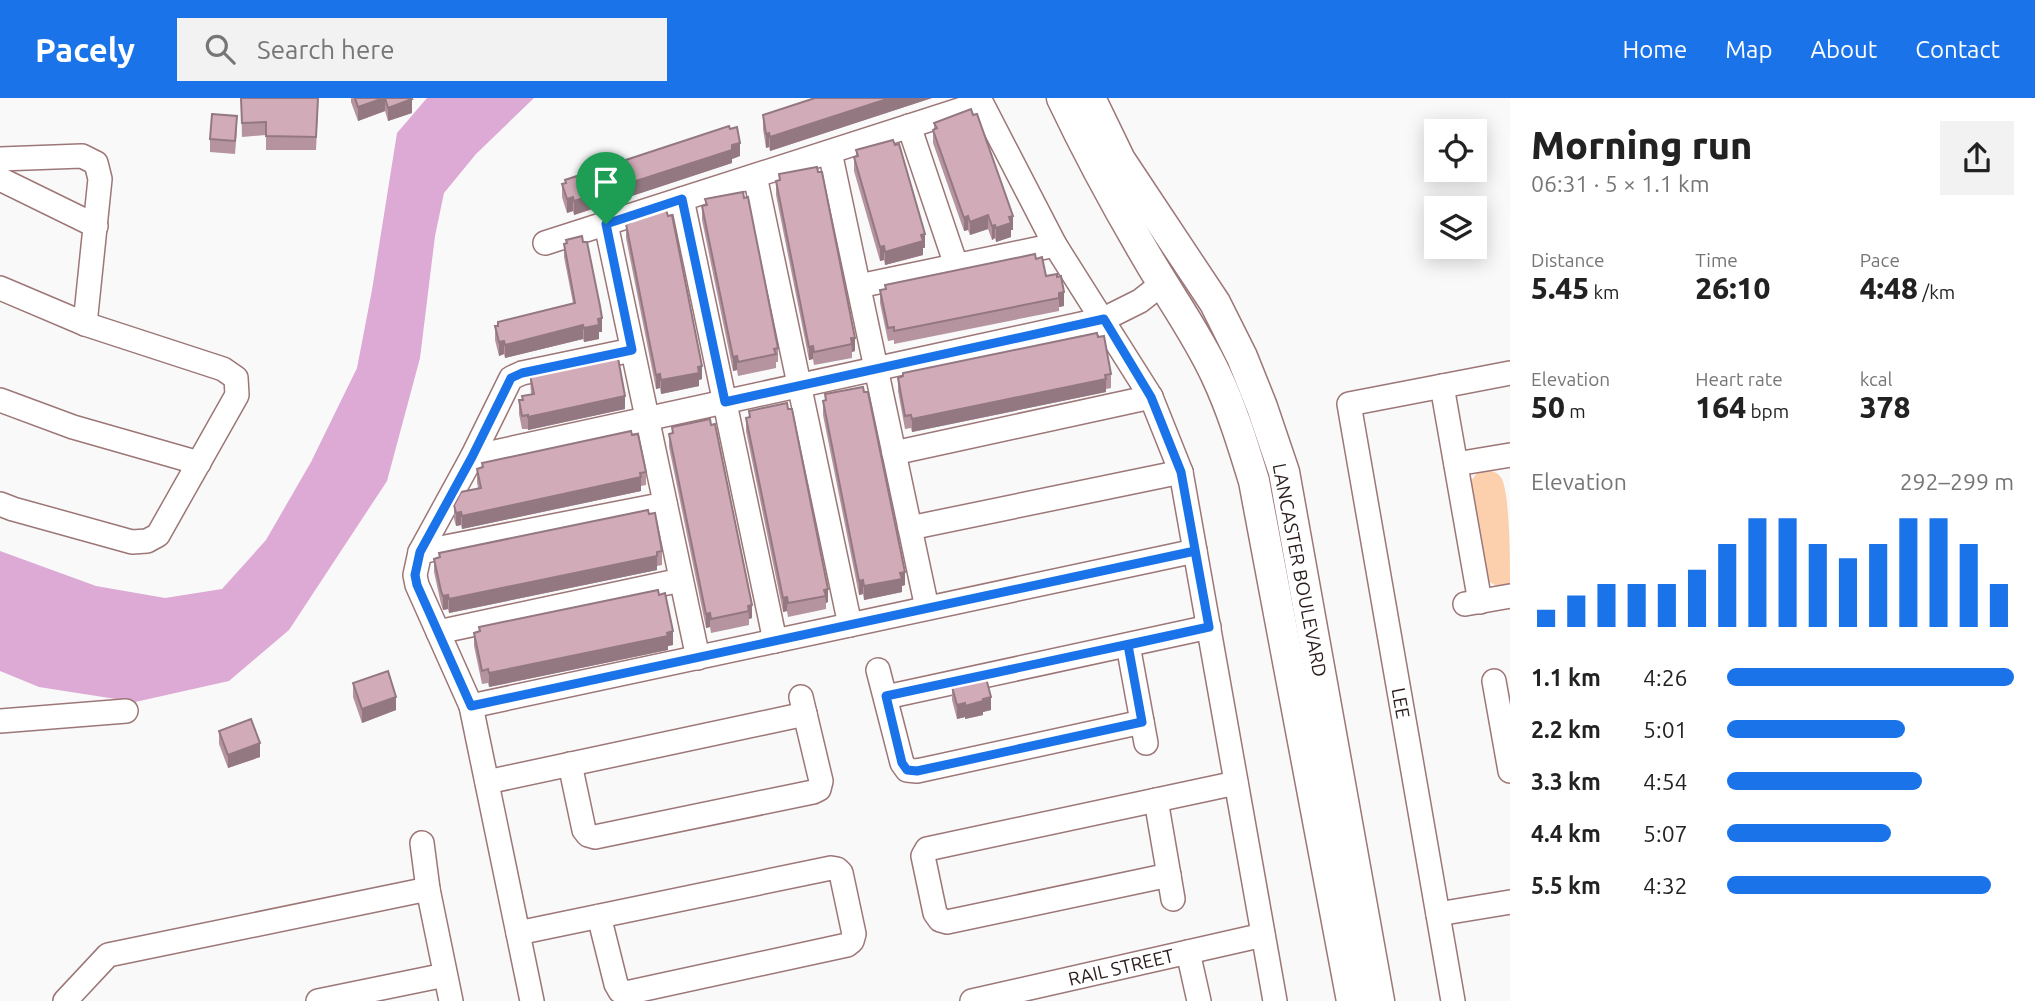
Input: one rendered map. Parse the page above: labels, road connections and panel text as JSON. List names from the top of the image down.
{
  "streets": {
    "main road": ["LANCASTER BOULEVARD"],
    "street": ["LEE", "RAIL STREET"]
  },
  "page": {
    "header": "Pacely",
    "search": "Search here",
    "nav": [
      "Home",
      "Map",
      "About",
      "Contact"
    ],
    "heading": ["Morning run", "06:31 · 5 × 1.1 km"],
    "stats": [
      ["Distance", "5.45 km"],
      ["Time", "26:10"],
      ["Pace", "4:48 /km"],
      ["Elevation", "50 m"],
      ["Heart rate", "164 bpm"],
      ["kcal", "378"]
    ],
    "chart": ["Elevation", "292–299 m"],
    "list": [
      {
        "name": "1.1 km",
        "note": "4:26"
      },
      {
        "name": "2.2 km",
        "note": "5:01"
      },
      {
        "name": "3.3 km",
        "note": "4:54"
      },
      {
        "name": "4.4 km",
        "note": "5:07"
      },
      {
        "name": "5.5 km",
        "note": "4:32"
      }
    ]
  }
}
